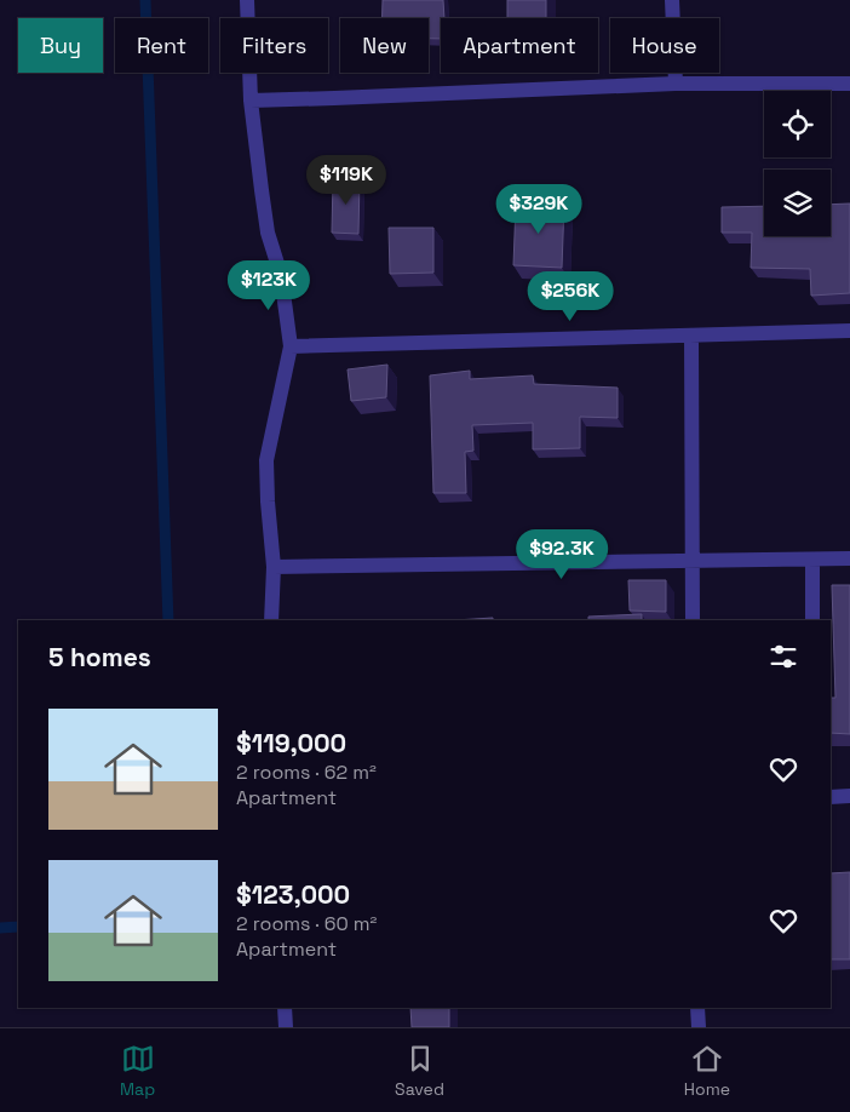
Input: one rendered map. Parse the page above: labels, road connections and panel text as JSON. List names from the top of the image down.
{
  "page": {
    "chip": [
      "Buy",
      "Rent",
      "Filters",
      "New",
      "Apartment",
      "House"
    ],
    "price": [
      "$119K",
      "$329K",
      "$123K",
      "$256K",
      "$92.3K"
    ],
    "heading": "5 homes",
    "list": [
      {
        "name": "$119,000",
        "note": "2 rooms · 62 m² · Apartment"
      },
      {
        "name": "$123,000",
        "note": "2 rooms · 60 m² · Apartment"
      }
    ],
    "tabs": ["Map", "Saved", "Home"]
  }
}
